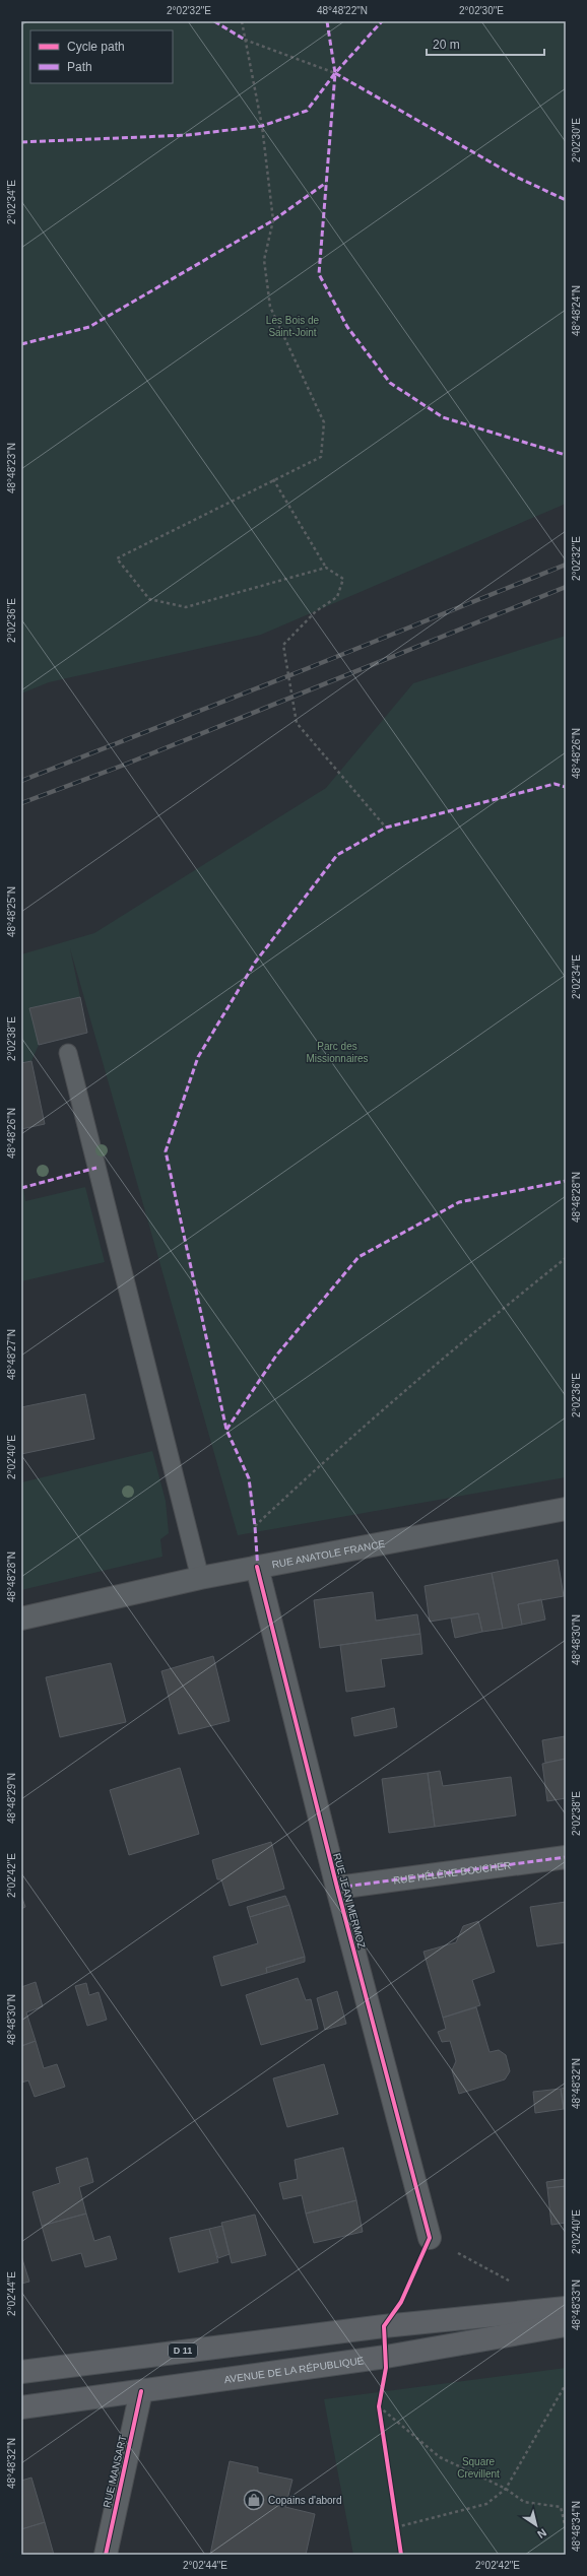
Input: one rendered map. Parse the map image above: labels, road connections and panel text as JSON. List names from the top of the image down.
{
  "streets": {
    "main road": ["D 11", "AVENUE DE LA RÉPUBLIQUE"],
    "street": [
      "RUE ANATOLE FRANCE",
      "RUE HÉLÈNE BOUCHER",
      "RUE JEAN MERMOZ",
      "RUE MANSART"
    ]
  },
  "crossings": [
    ["RUE ANATOLE FRANCE", "RUE JEAN MERMOZ"],
    ["RUE HÉLÈNE BOUCHER", "RUE JEAN MERMOZ"],
    ["AVENUE DE LA RÉPUBLIQUE", "RUE MANSART"]
  ],
  "parks": ["Les Bois de Saint-Joint", "Parc des Missionnaires", "Square Crevillent"],
  "places": {
    "shop": ["Copains d'abord"]
  },
  "legend": ["Cycle path", "Path"],
  "scale_bar": "20 m",
  "north": "bottom right",
  "coordinates": [
    "2°02'32\"E",
    "48°48'22\"N",
    "2°02'30\"E",
    "2°02'34\"E",
    "48°48'24\"N",
    "48°48'23\"N",
    "2°02'36\"E",
    "48°48'26\"N",
    "48°48'25\"N",
    "2°02'38\"E",
    "48°48'28\"N",
    "48°48'27\"N",
    "2°02'40\"E",
    "48°48'30\"N",
    "48°48'29\"N",
    "2°02'42\"E",
    "48°48'32\"N",
    "2°02'44\"E",
    "48°48'33\"N",
    "48°48'34\"N"
  ]
}
